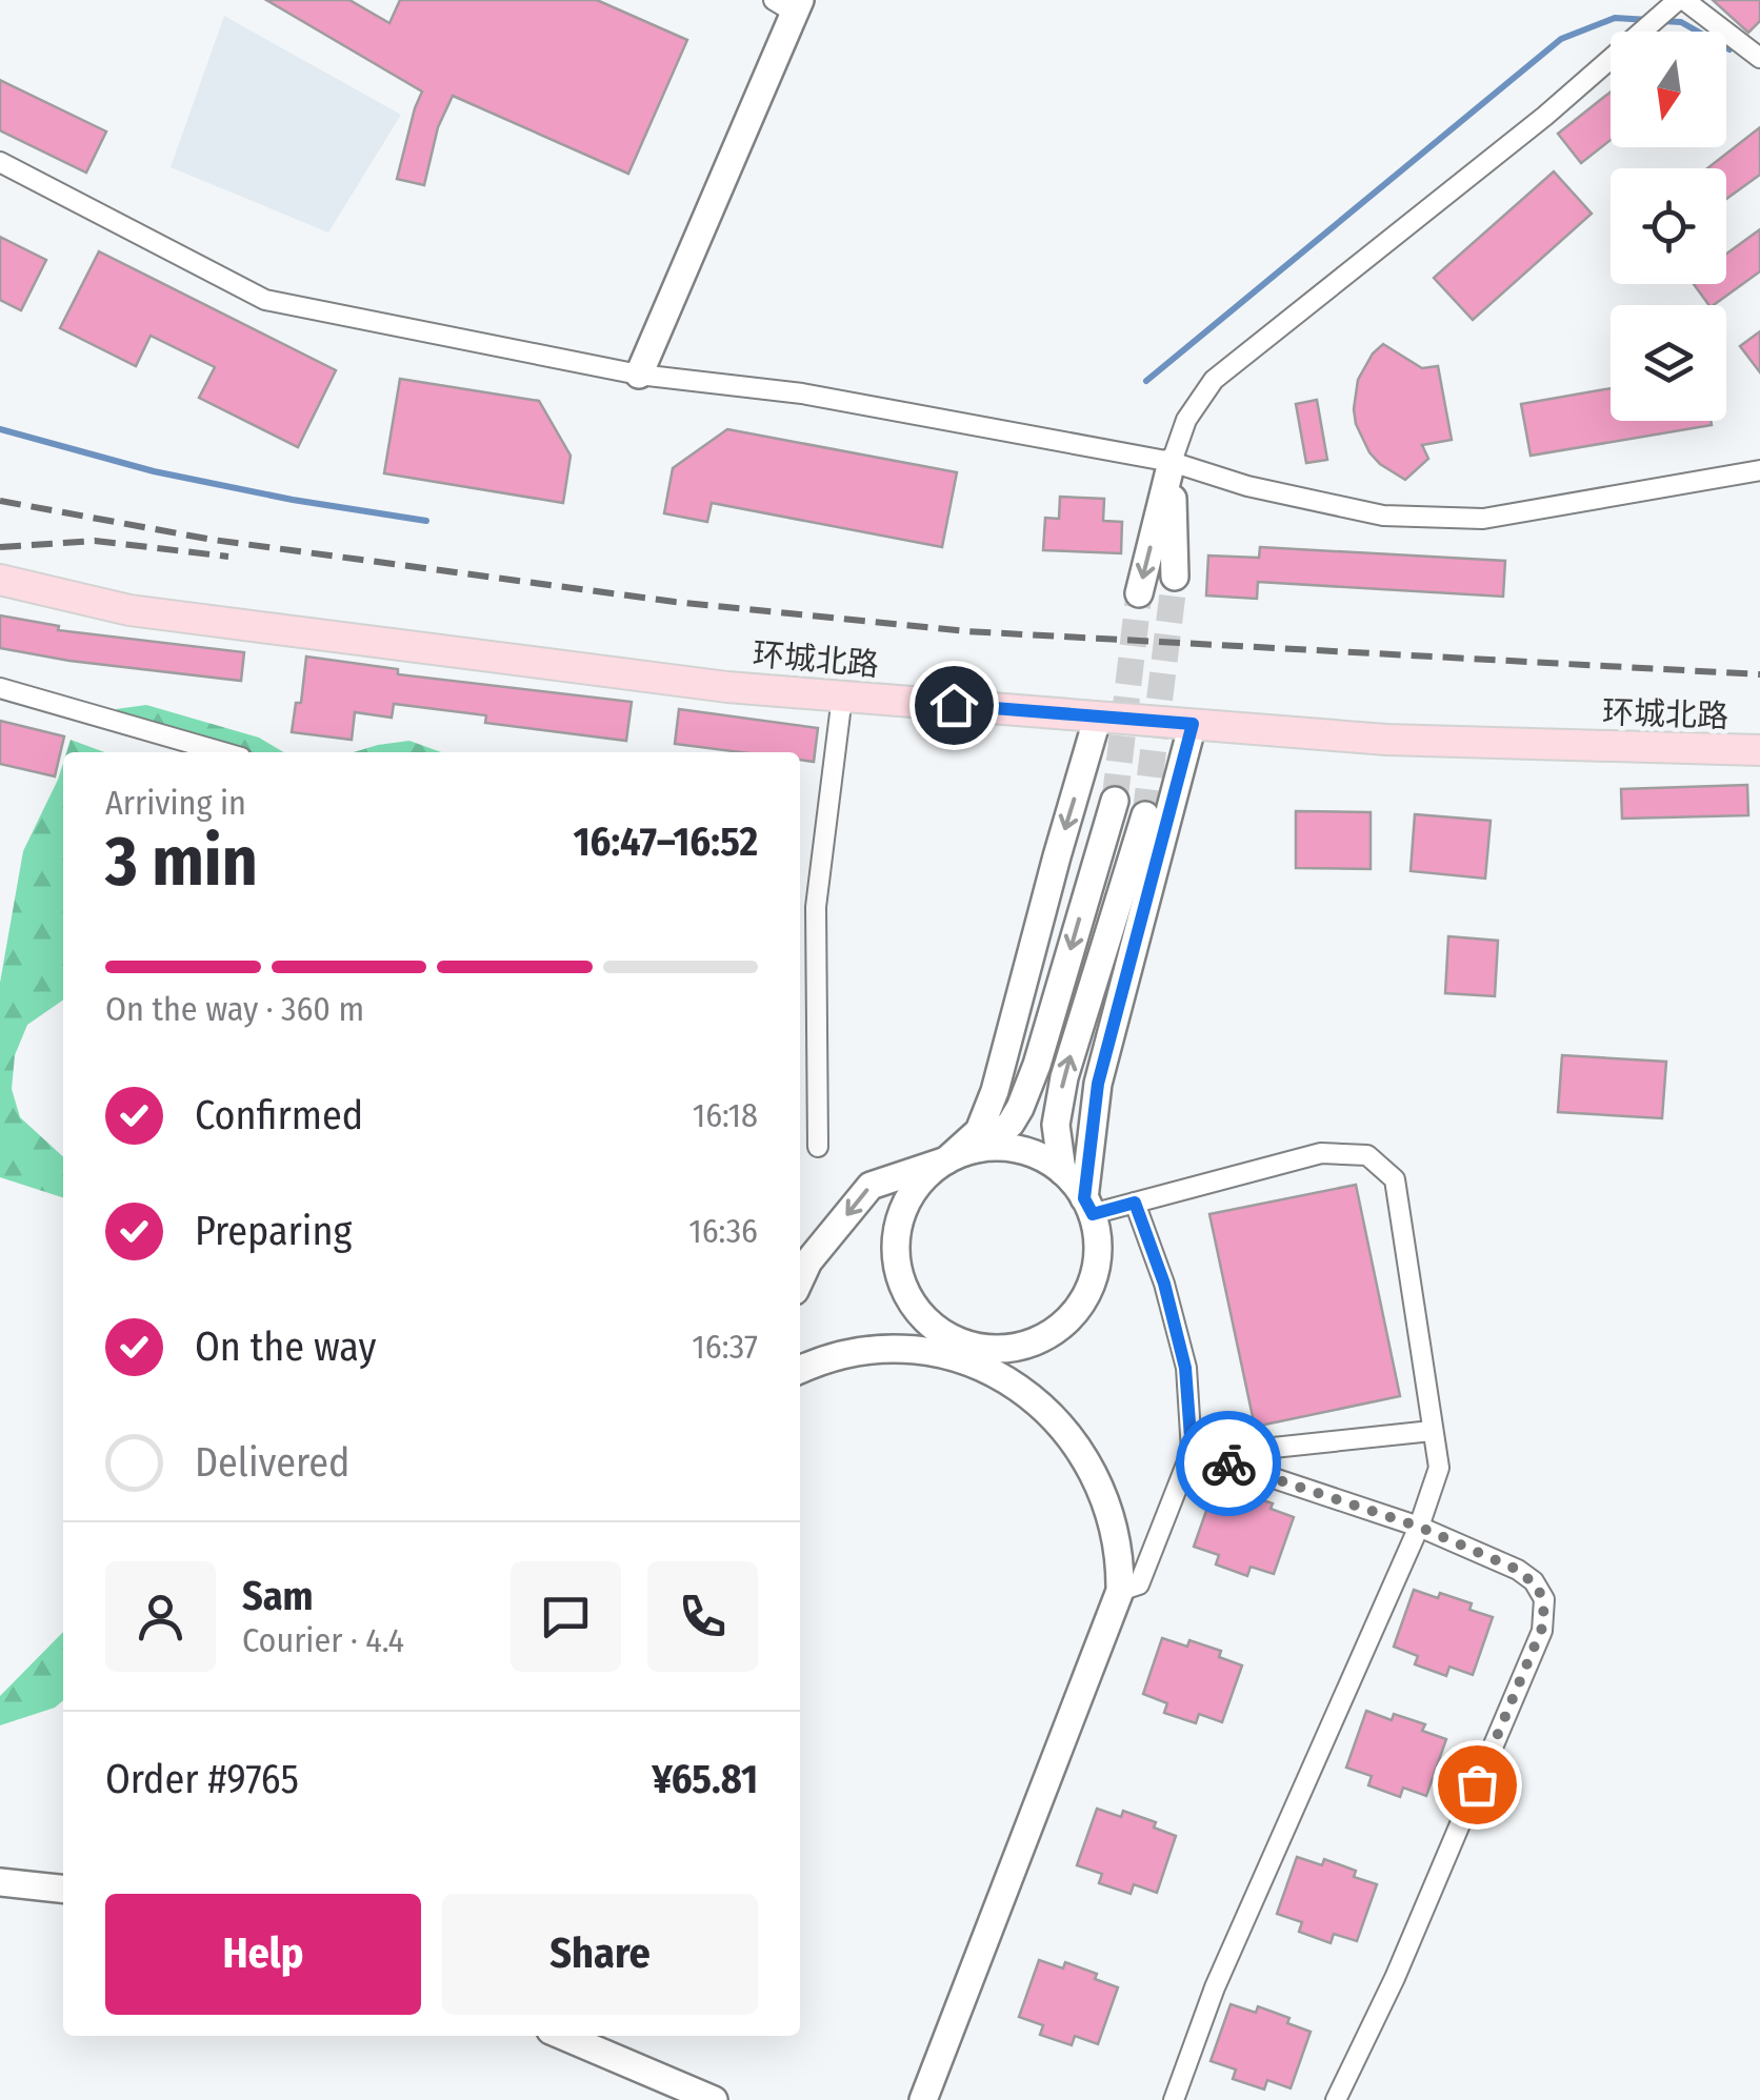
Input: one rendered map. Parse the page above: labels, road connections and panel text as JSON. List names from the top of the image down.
{
  "streets": {
    "main road": ["环城北路"]
  },
  "north": "bottom",
  "page": {
    "heading": ["3 min", "Arriving in", "16:47–16:52"],
    "panel": [
      "Sam",
      "Courier · 4.4",
      "Order #9765",
      "¥65.81"
    ],
    "bar": "On the way · 360 m",
    "list": [
      ["Confirmed", "16:18"],
      ["Preparing", "16:36"],
      ["On the way", "16:37"],
      "Delivered"
    ],
    "buttons": ["Help", "Share"]
  }
}
